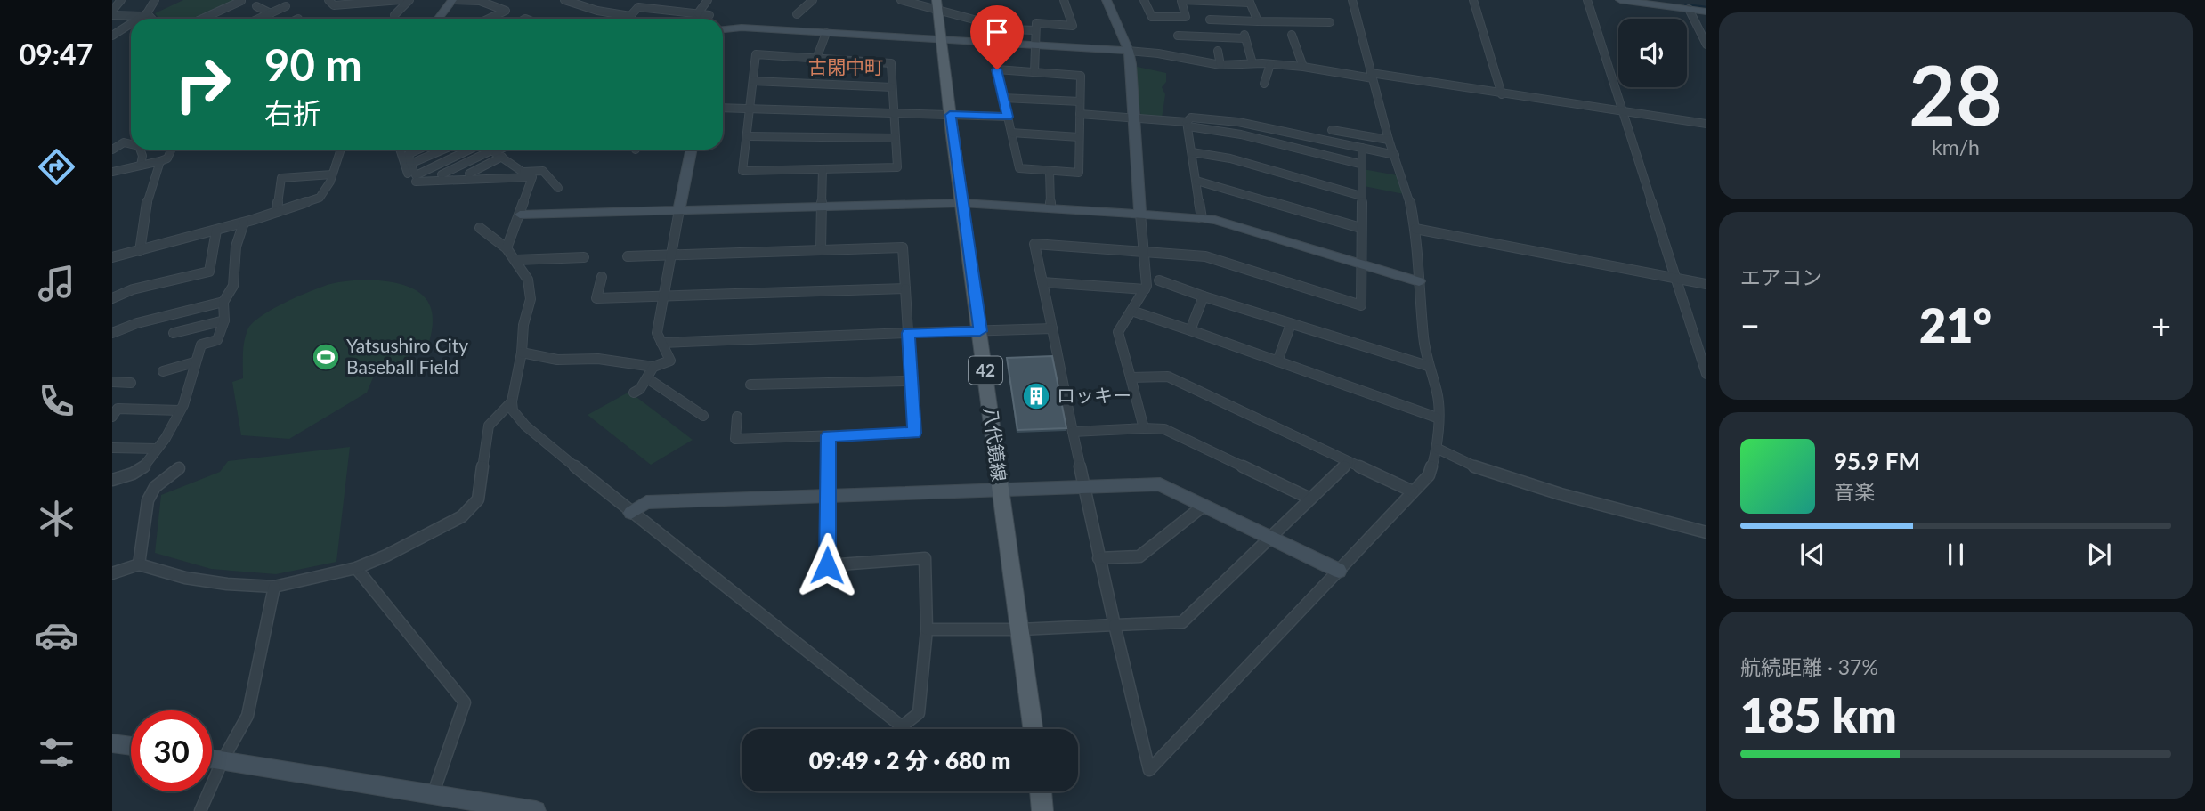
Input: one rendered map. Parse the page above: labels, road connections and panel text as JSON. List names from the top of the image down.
{
  "streets": {
    "main road": ["42", "八代鏡線"]
  },
  "districts": ["古閑中町"],
  "places": {
    "sports": ["Yatsushiro City Baseball Field"],
    "building": ["ロッキー"]
  },
  "page": {
    "tabs": "09:47",
    "tile": [
      ["28", "km/h"],
      "エアコン",
      ["航続距離 · 37%", "185 km"]
    ],
    "turn": ["90 m", "右折"],
    "heat": ["−", "21°", "+"],
    "song": ["95.9 FM", "音楽"],
    "limit": "30",
    "trip": "09:49 · 2 分 · 680 m"
  }
}
